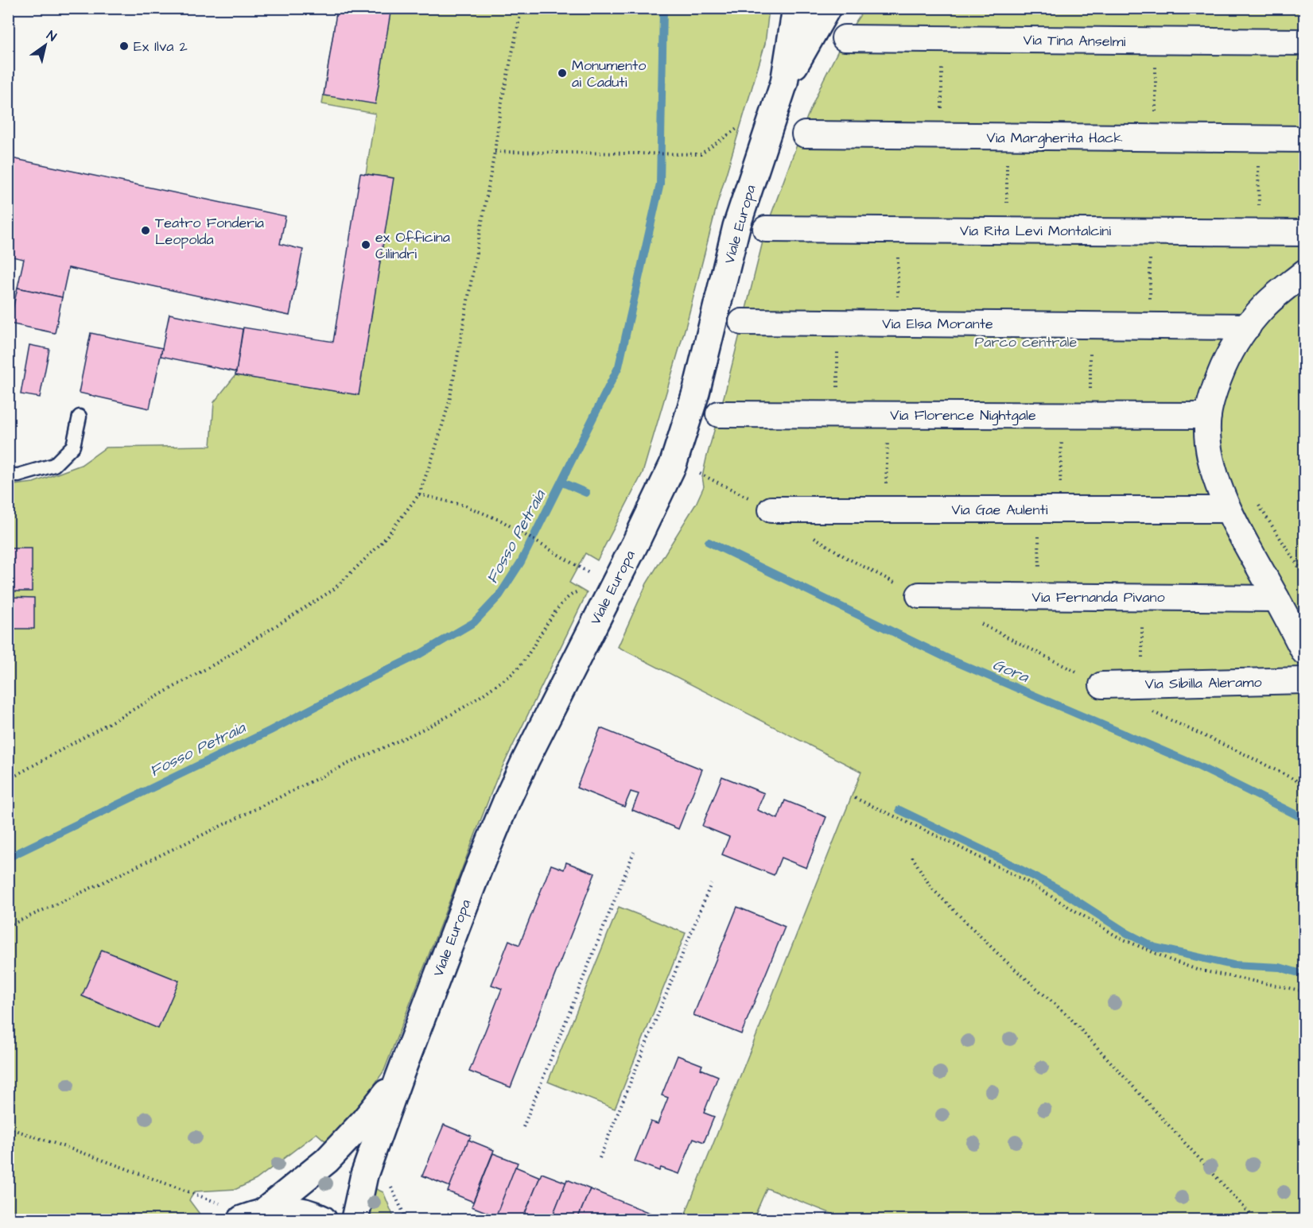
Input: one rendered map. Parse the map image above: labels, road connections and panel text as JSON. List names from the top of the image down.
{
  "streets": {
    "main road": ["Viale Europa"],
    "street": [
      "Via Tina Anselmi",
      "Via Margherita Hack",
      "Via Rita Levi Montalcini",
      "Via Elsa Morante",
      "Via Florence Nightgale",
      "Via Gae Aulenti",
      "Via Fernanda Pivano",
      "Via Sibilla Aleramo"
    ]
  },
  "water": ["Fosso Petraia", "Gora"],
  "parks": ["Parco centrale"],
  "places": [
    "Ex Ilva 2",
    "Monumento ai Caduti",
    "Teatro Fonderia Leopolda",
    "ex Officina Cilindri"
  ],
  "north": "top right"
}
